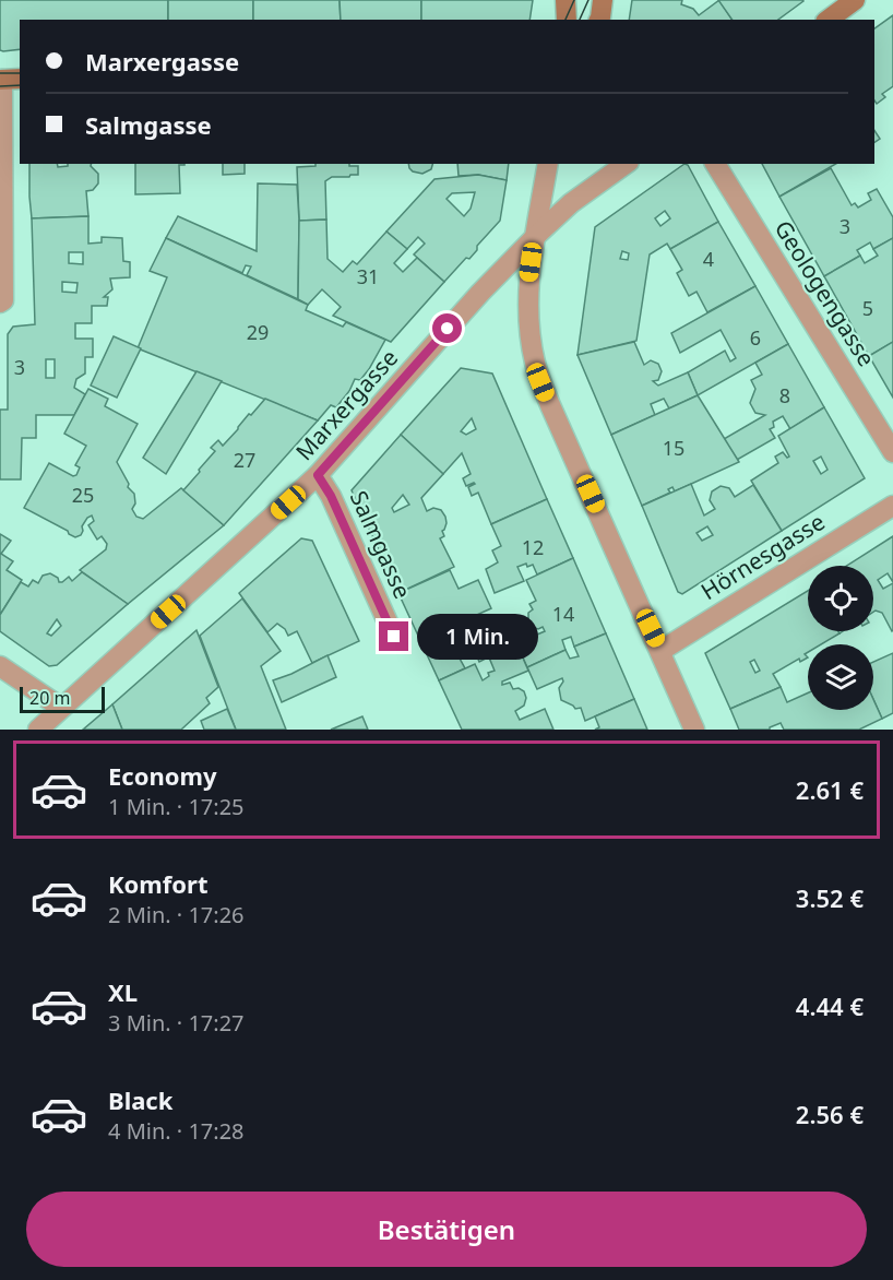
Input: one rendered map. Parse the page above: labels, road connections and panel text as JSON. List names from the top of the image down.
{
  "streets": {
    "street": [
      "Geologengasse",
      "Marxergasse",
      "Salmgasse",
      "Hörnesgasse"
    ]
  },
  "crossings": [
    ["Marxergasse", "Salmgasse"]
  ],
  "house_numbers": [
    "3",
    "4",
    "31",
    "5",
    "29",
    "6",
    "3",
    "8",
    "15",
    "27",
    "25",
    "12",
    "14"
  ],
  "scale_bar": "20 m",
  "page": {
    "banner": ["Marxergasse", "Salmgasse"],
    "bubble": "1 Min.",
    "scale": "20 m",
    "list": [
      {
        "name": "Economy",
        "note": "1 Min. · 17:25",
        "value": "2.61 €"
      },
      {
        "name": "Komfort",
        "note": "2 Min. · 17:26",
        "value": "3.52 €"
      },
      {
        "name": "XL",
        "note": "3 Min. · 17:27",
        "value": "4.44 €"
      },
      {
        "name": "Black",
        "note": "4 Min. · 17:28",
        "value": "2.56 €"
      }
    ],
    "buttons": "Bestätigen"
  }
}
